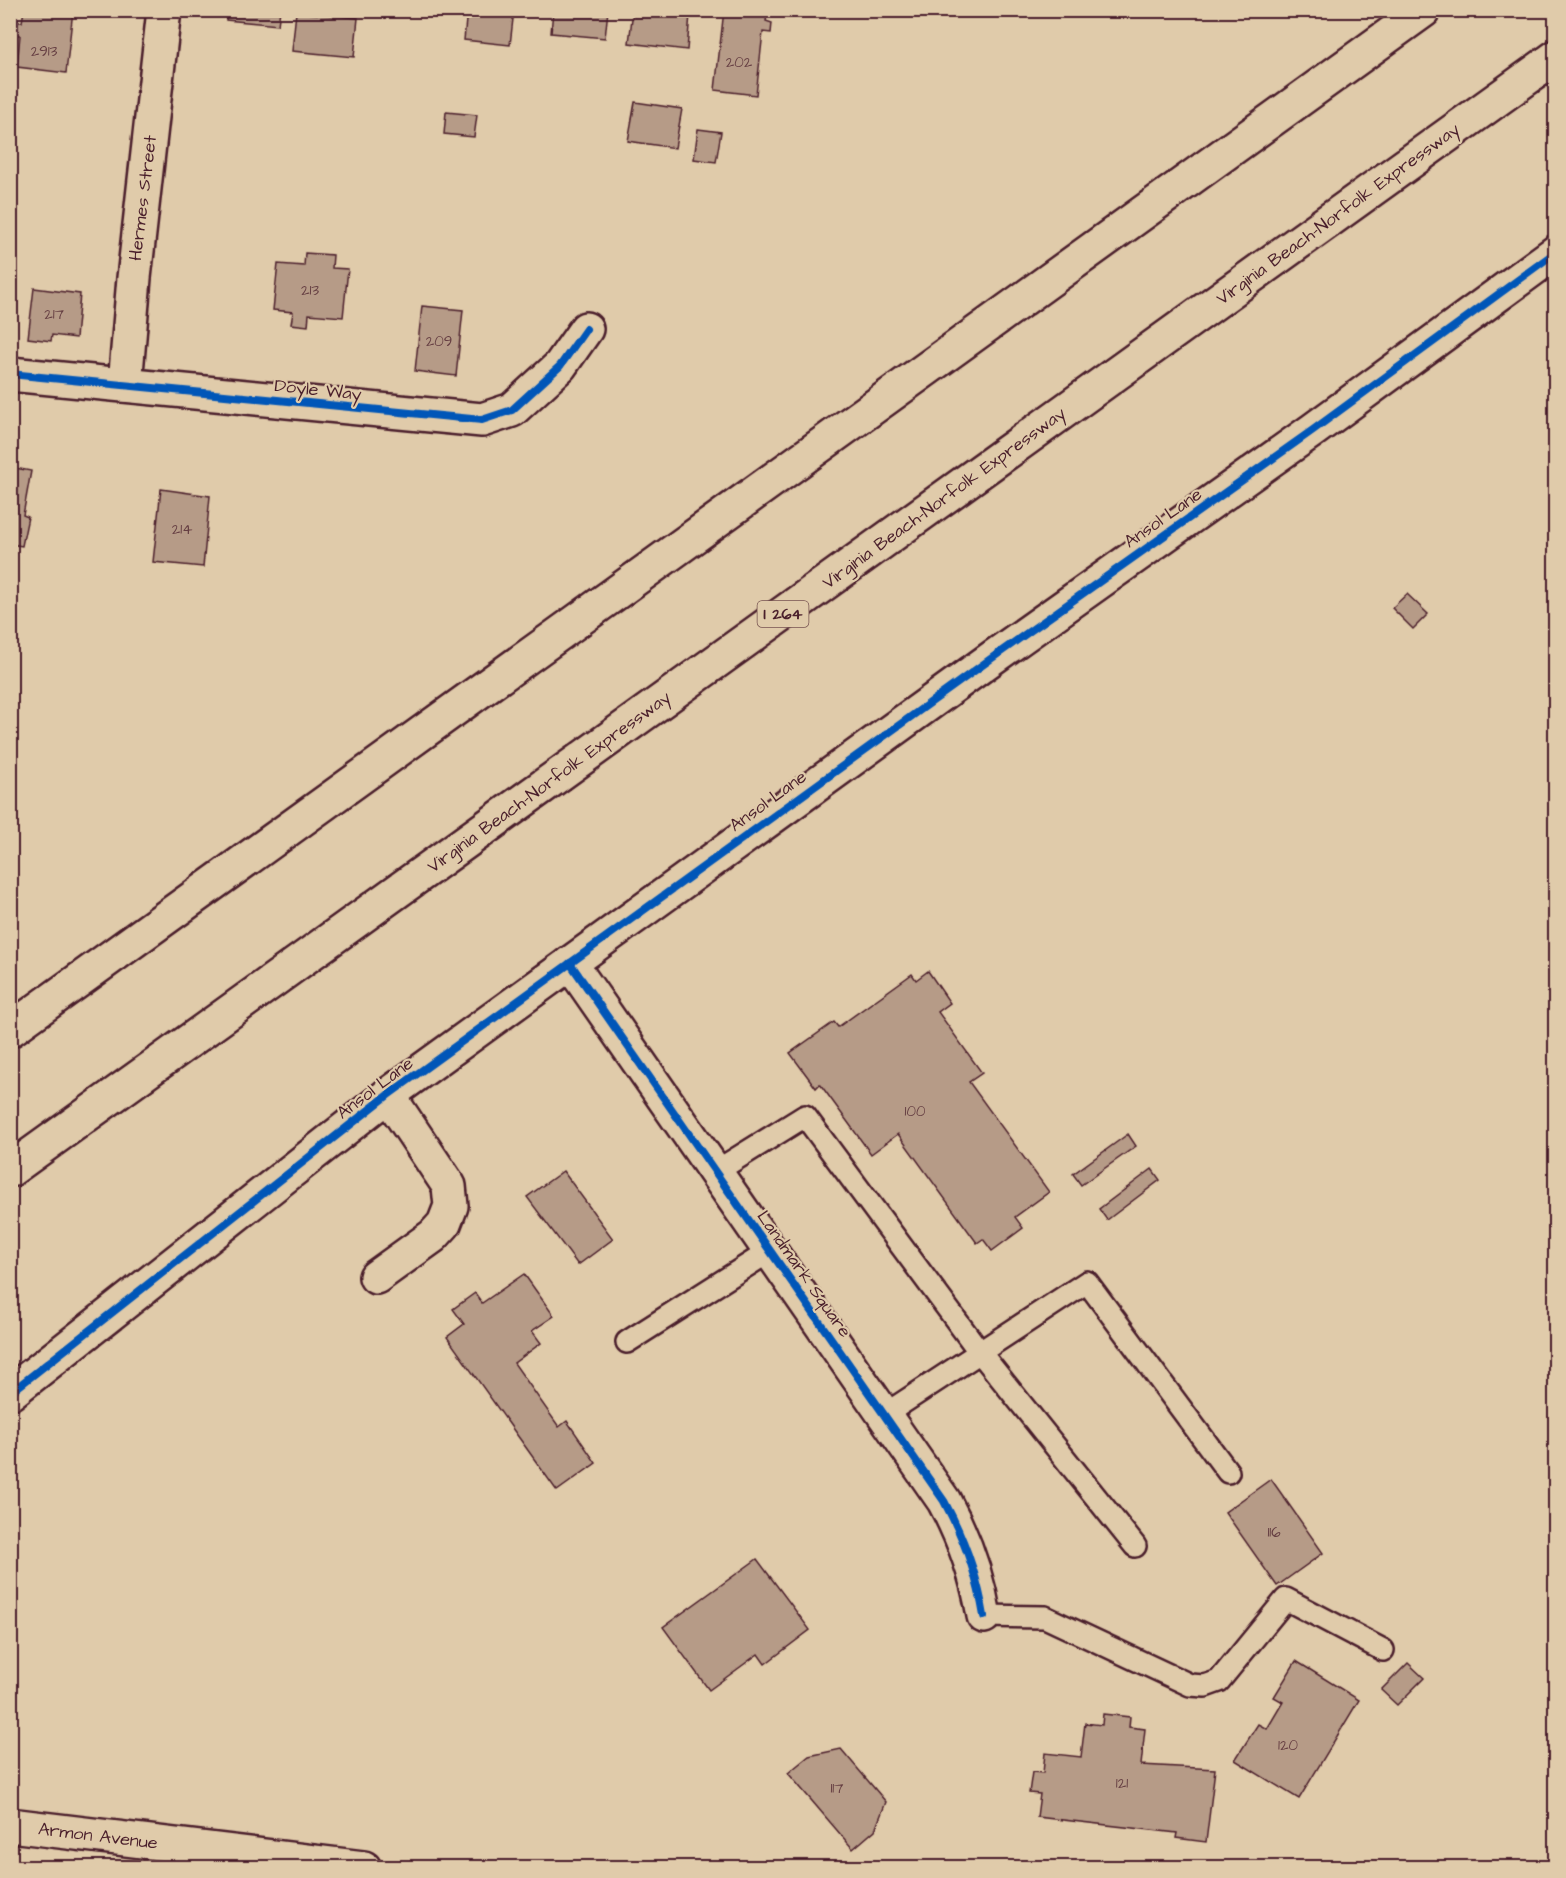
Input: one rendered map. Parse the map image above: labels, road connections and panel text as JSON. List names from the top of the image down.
{
  "streets": {
    "main road": [
      "Hermes Street",
      "Virginia Beach-Norfolk Expressway",
      "Doyle Way",
      "Ansol Lane",
      "I 264",
      "Landmark Square",
      "Armon Avenue"
    ]
  },
  "crossings": [
    ["Hermes Street", "Doyle Way"],
    ["Ansol Lane", "Landmark Square"]
  ],
  "house_numbers": [
    "2913",
    "202",
    "213",
    "217",
    "209",
    "214",
    "100",
    "116",
    "120",
    "121",
    "117"
  ]
}
